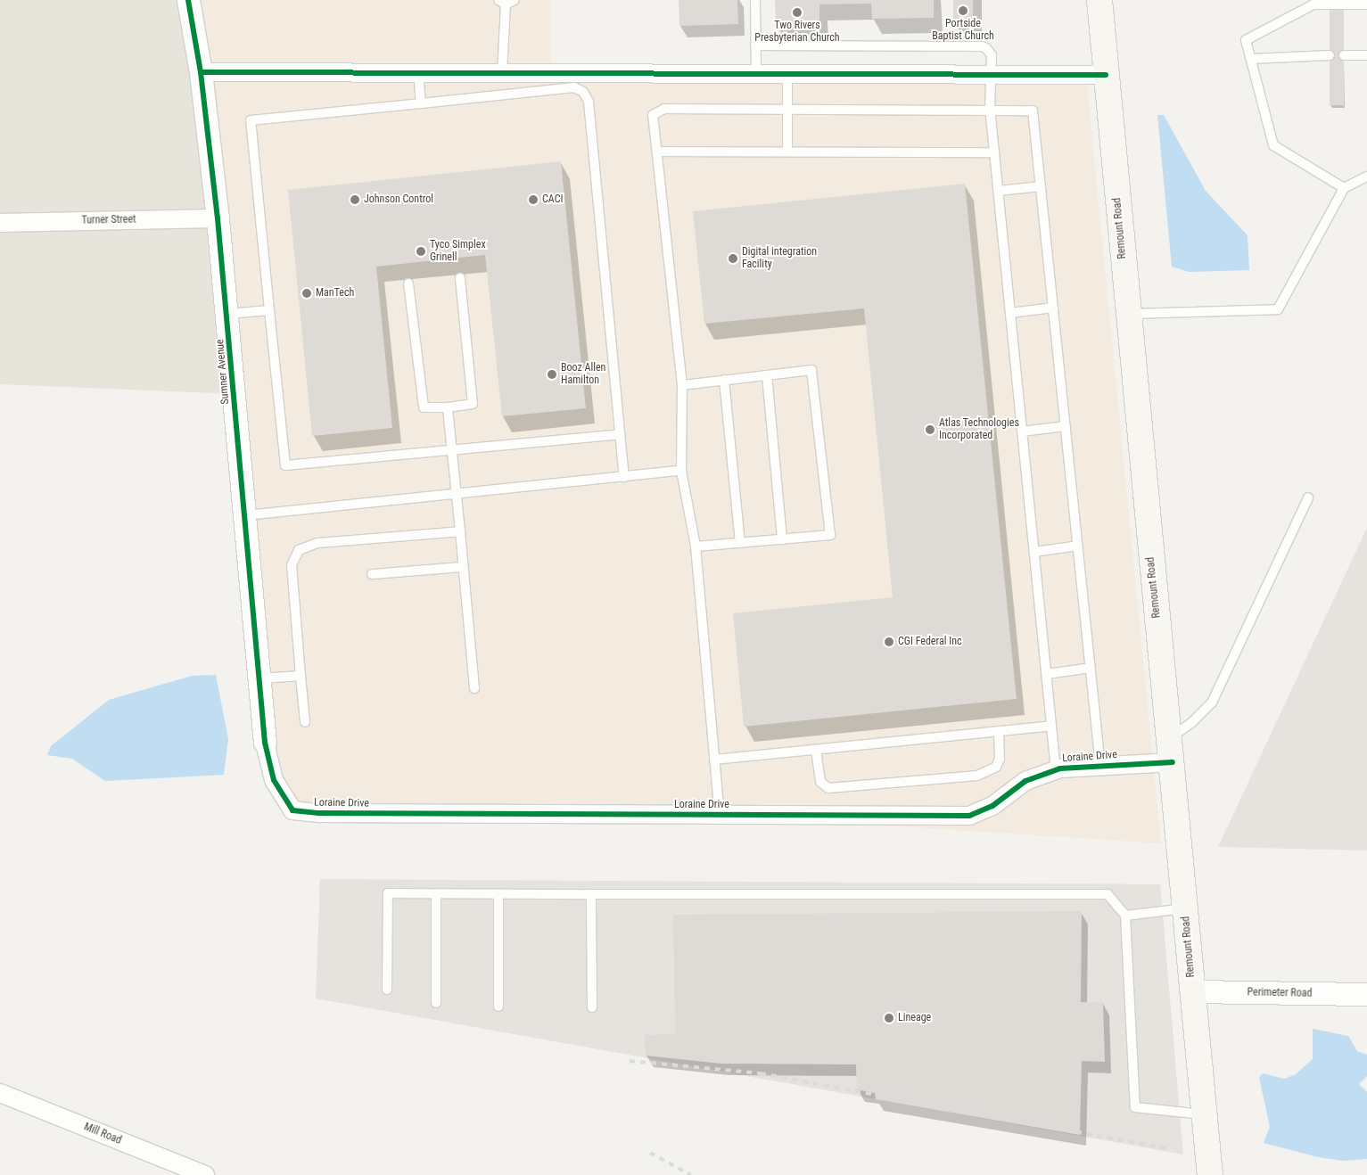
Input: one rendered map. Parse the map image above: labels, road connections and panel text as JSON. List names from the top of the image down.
{
  "streets": {
    "main road": ["Remount Road"],
    "street": [
      "Turner Street",
      "Sumner Avenue",
      "Loraine Drive",
      "Perimeter Road",
      "Mill Road"
    ]
  },
  "crossings": [
    ["Turner Street", "Sumner Avenue"],
    ["Remount Road", "Loraine Drive"],
    ["Remount Road", "Perimeter Road"],
    ["Sumner Avenue", "Loraine Drive"]
  ],
  "places": [
    "Portside Baptist Church",
    "Two Rivers Presbyterian Church",
    "Johnson Control",
    "CACI",
    "Tyco Simplex Grinell",
    "Digital integration Facility",
    "ManTech",
    "Booz Allen Hamilton",
    "Atlas Technologies Incorporated",
    "CGI Federal Inc",
    "Lineage"
  ]
}
